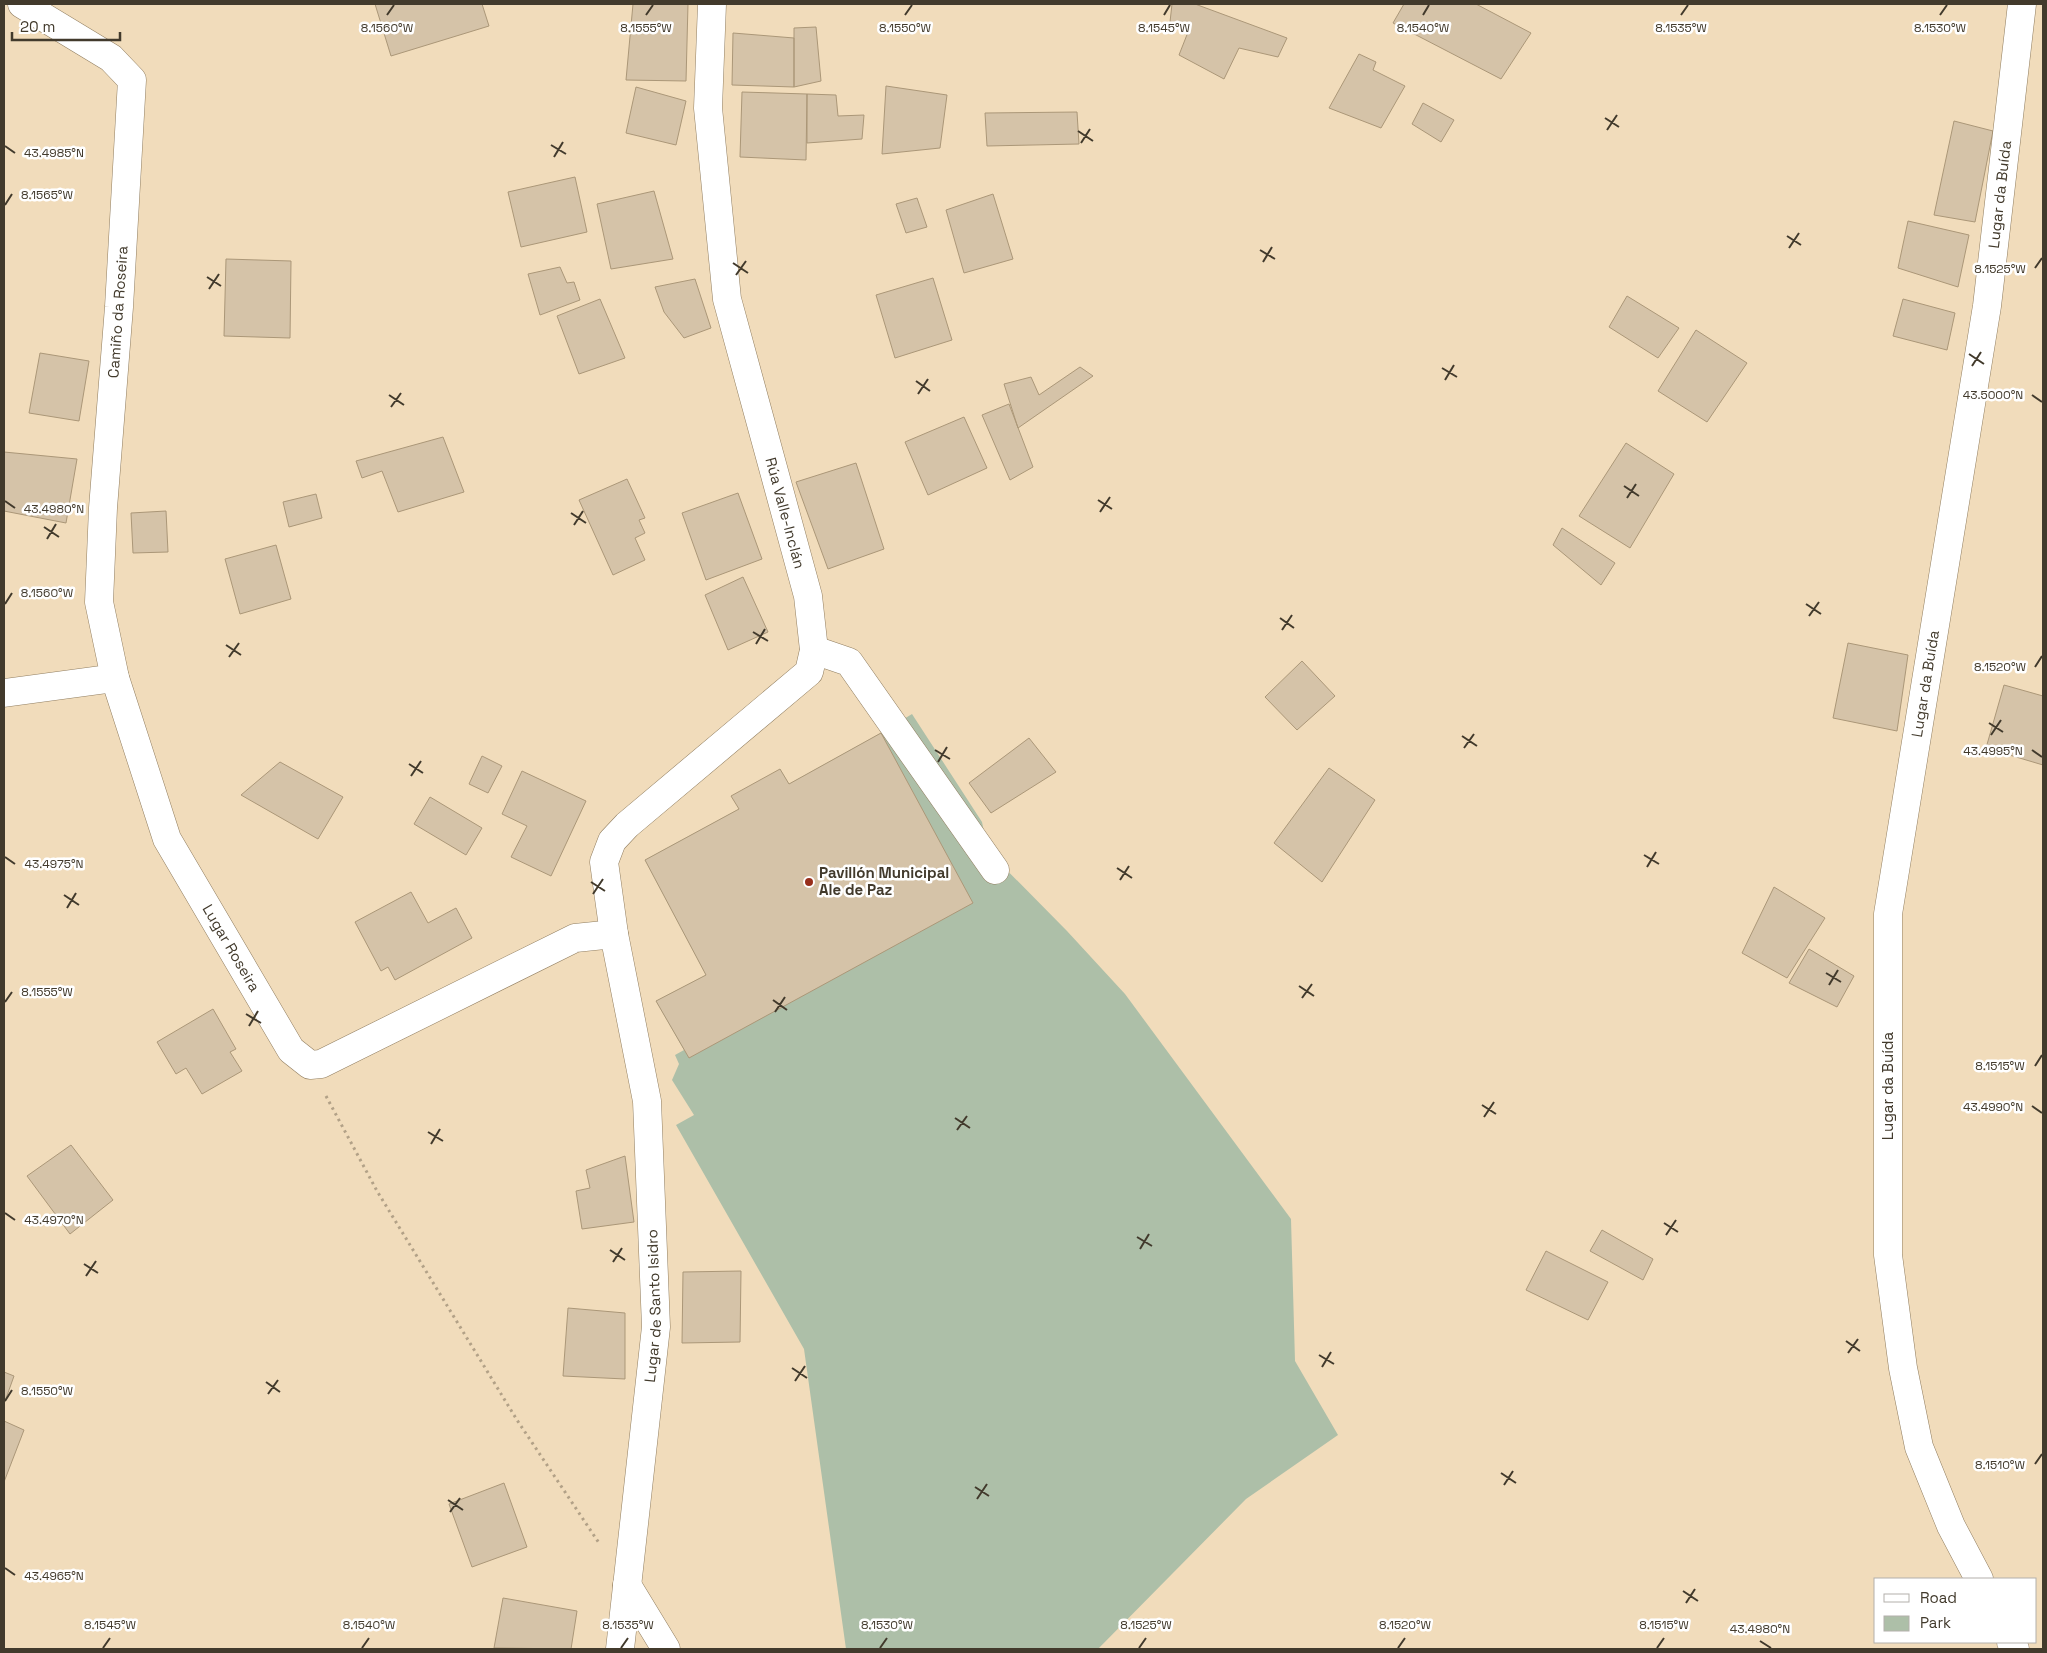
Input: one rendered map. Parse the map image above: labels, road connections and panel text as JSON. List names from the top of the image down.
{
  "streets": {
    "street": [
      "Lugar da Buída",
      "Camiño da Roseira",
      "Rúa Valle-Inclán",
      "Lugar Roseira",
      "Lugar de Santo Isidro"
    ]
  },
  "crossings": [
    ["Camiño da Roseira", "Lugar Roseira"],
    ["Rúa Valle-Inclán", "Lugar de Santo Isidro"]
  ],
  "places": ["Pavillón Municipal Ale de Paz"],
  "legend": ["Road", "Park"],
  "scale_bar": "20 m",
  "coordinates": [
    "8.1560°W",
    "8.1555°W",
    "8.1550°W",
    "8.1545°W",
    "8.1540°W",
    "8.1535°W",
    "8.1530°W",
    "43.4985°N",
    "8.1565°W",
    "8.1525°W",
    "43.5000°N",
    "43.4980°N",
    "8.1520°W",
    "43.4995°N",
    "43.4975°N",
    "8.1515°W",
    "43.4990°N",
    "43.4970°N",
    "8.1510°W",
    "43.4965°N"
  ]
}
